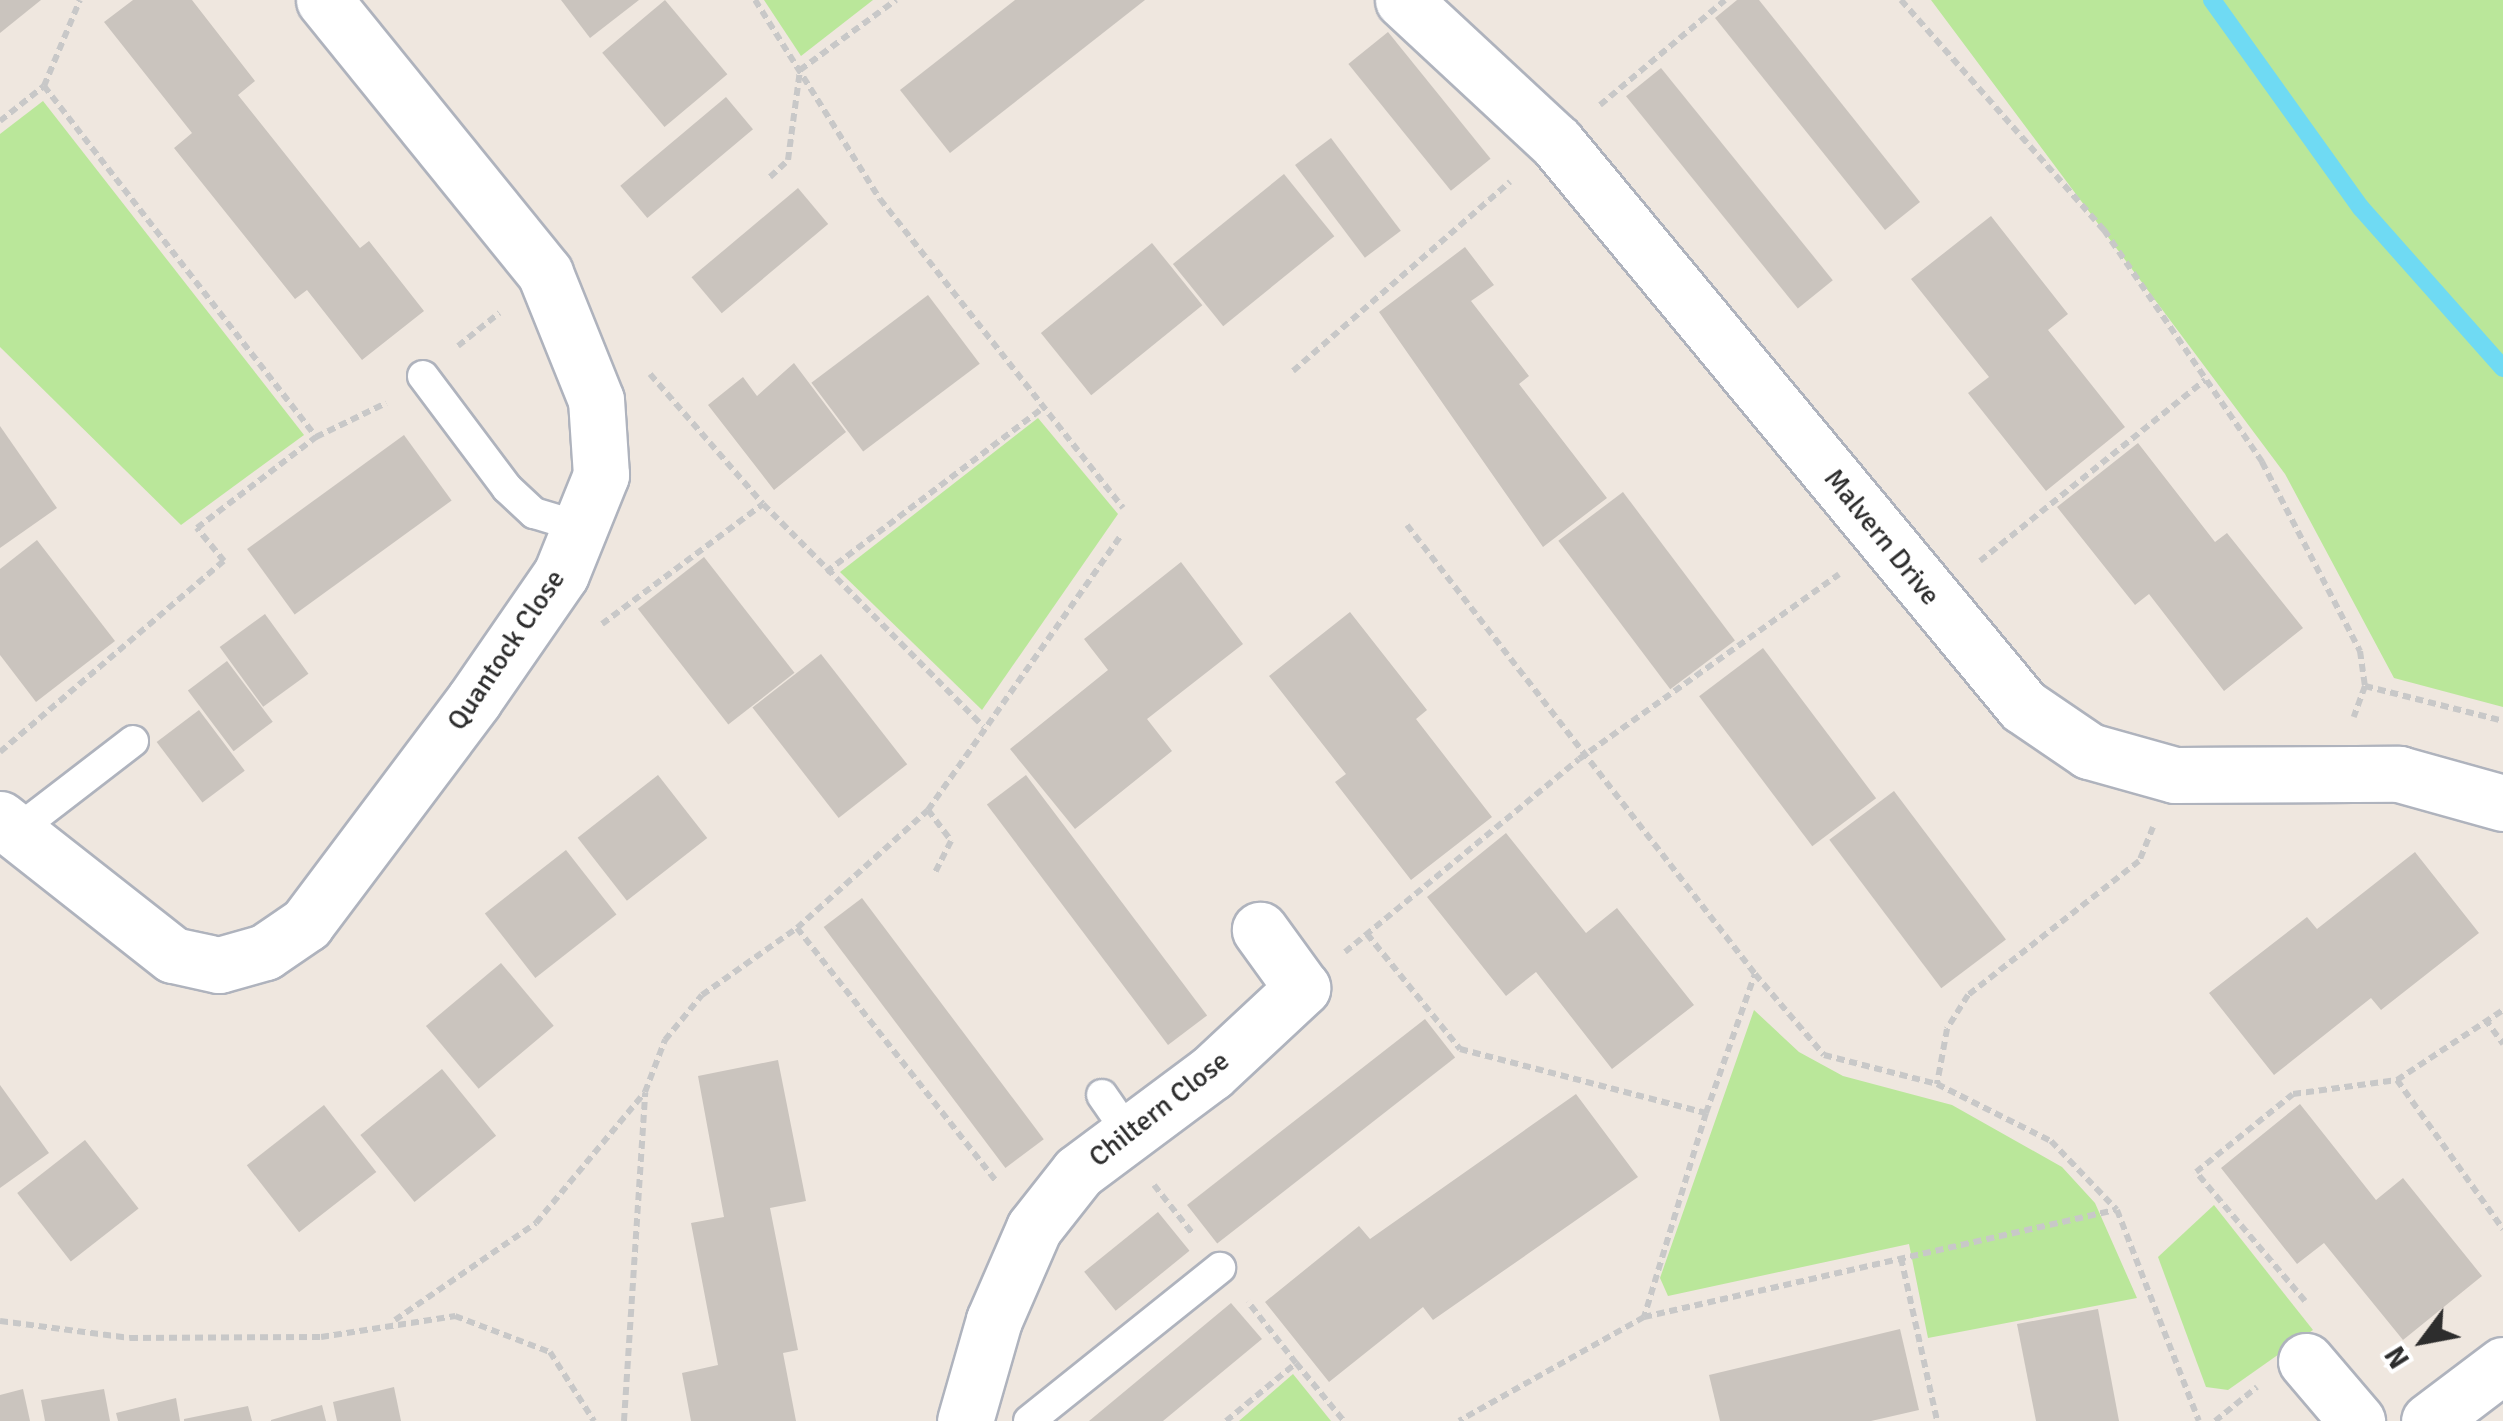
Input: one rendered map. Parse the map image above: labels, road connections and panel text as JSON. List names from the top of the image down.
{
  "streets": {
    "street": ["Malvern Drive", "Quantock Close", "Chiltern Close"]
  },
  "north": "bottom left"
}
